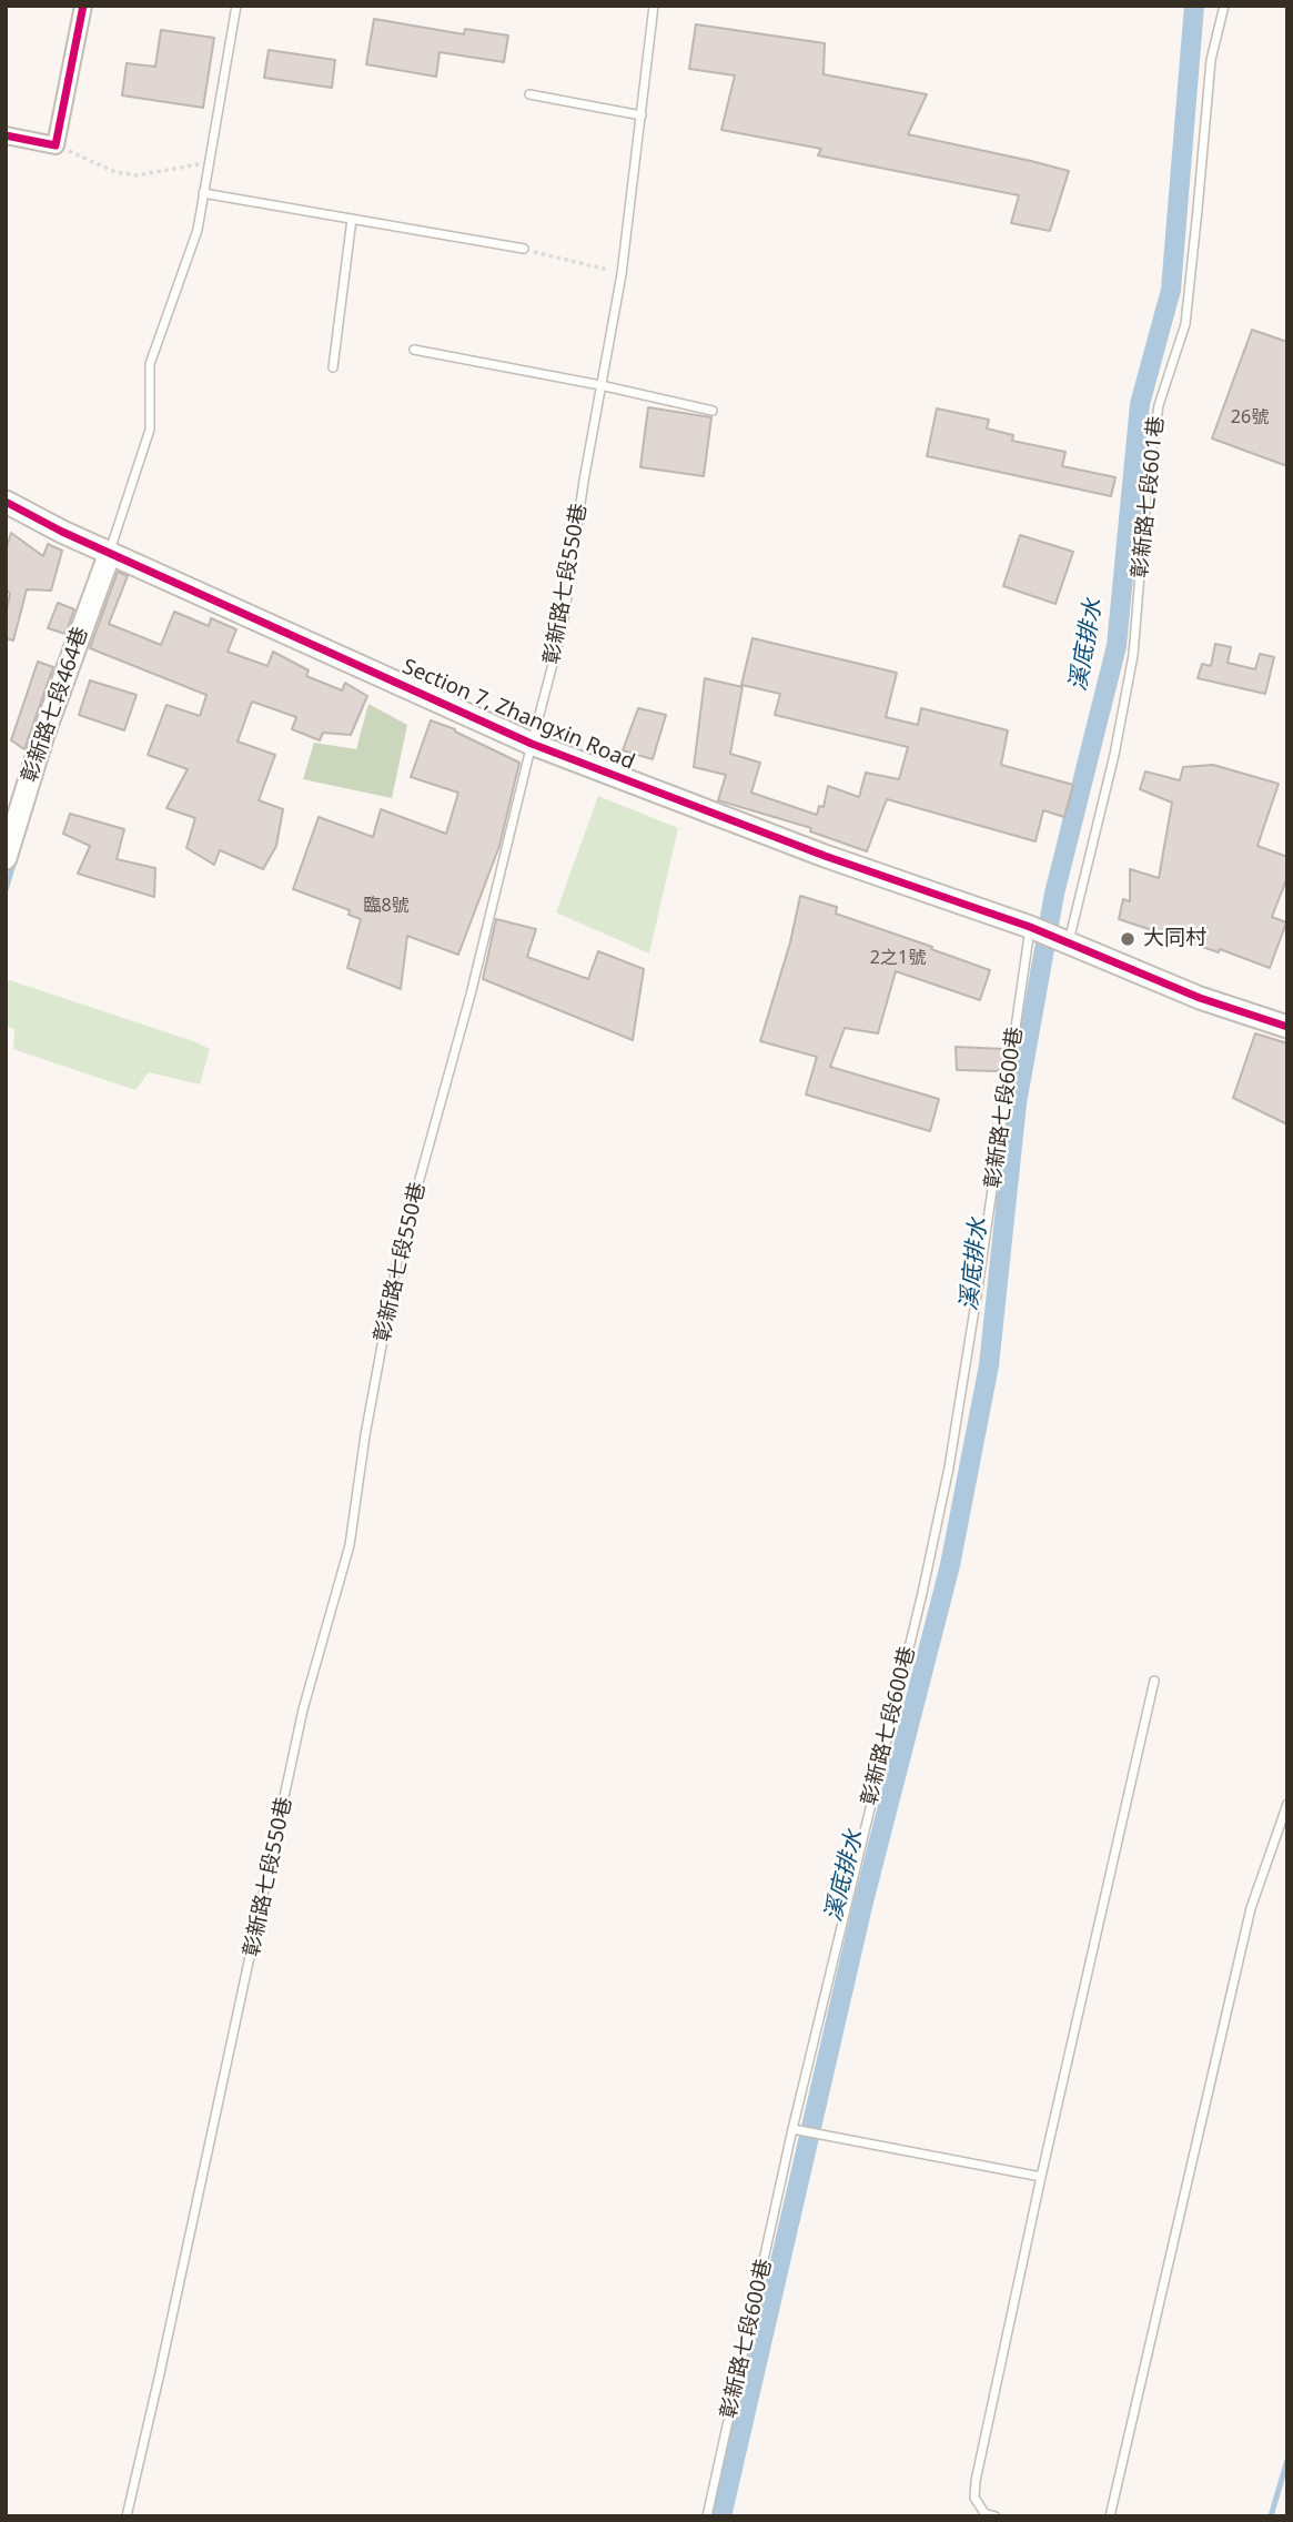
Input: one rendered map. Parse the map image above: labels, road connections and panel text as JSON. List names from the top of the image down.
{
  "streets": {
    "street": ["彰新路七段464巷", "Section 7, Zhangxin Road"],
    "lane": ["彰新路七段601巷", "彰新路七段550巷", "彰新路七段600巷"]
  },
  "crossings": [
    ["彰新路七段601巷", "Section 7, Zhangxin Road"],
    ["彰新路七段550巷", "Section 7, Zhangxin Road"],
    ["彰新路七段464巷", "Section 7, Zhangxin Road"],
    ["Section 7, Zhangxin Road", "彰新路七段600巷"]
  ],
  "water": ["溪底排水"],
  "places": ["大同村"],
  "house_numbers": ["26號", "臨8號", "2之1號"]
}
